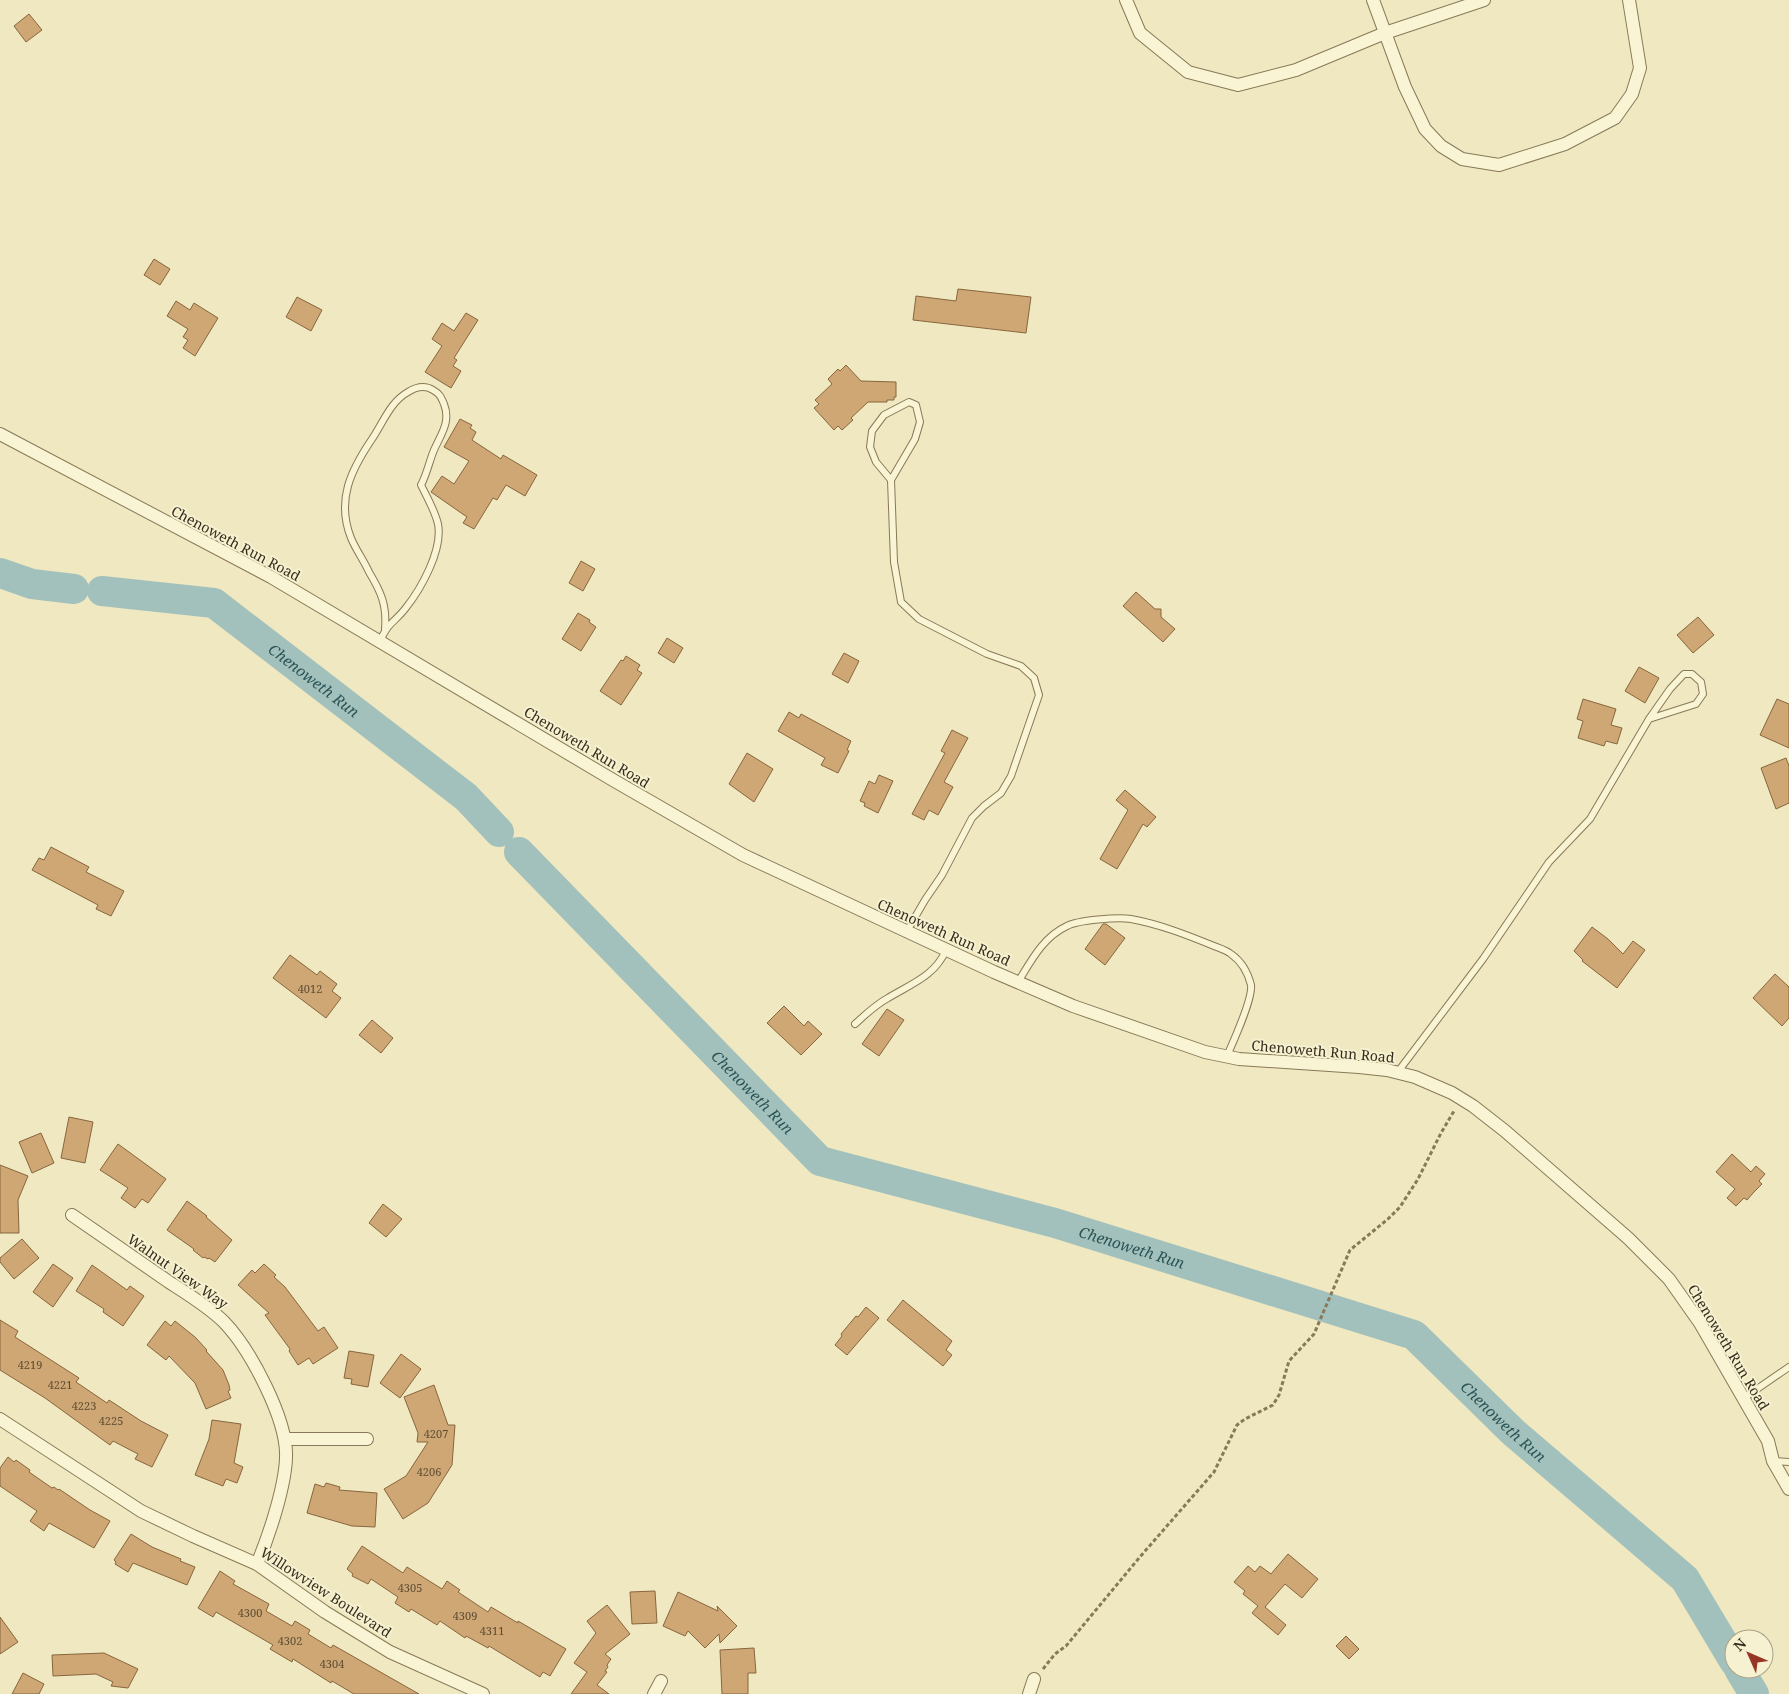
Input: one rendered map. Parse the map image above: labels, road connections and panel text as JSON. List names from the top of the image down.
{
  "streets": {
    "street": ["Chenoweth Run Road", "Walnut View Way", "Willowview Boulevard"]
  },
  "crossings": [
    ["Walnut View Way", "Willowview Boulevard"]
  ],
  "water": ["Chenoweth Run"],
  "house_numbers": [
    "4012",
    "4219",
    "4221",
    "4223",
    "4225",
    "4207",
    "4206",
    "4305",
    "4300",
    "4309",
    "4311",
    "4302",
    "4304"
  ],
  "north": "top left"
}
